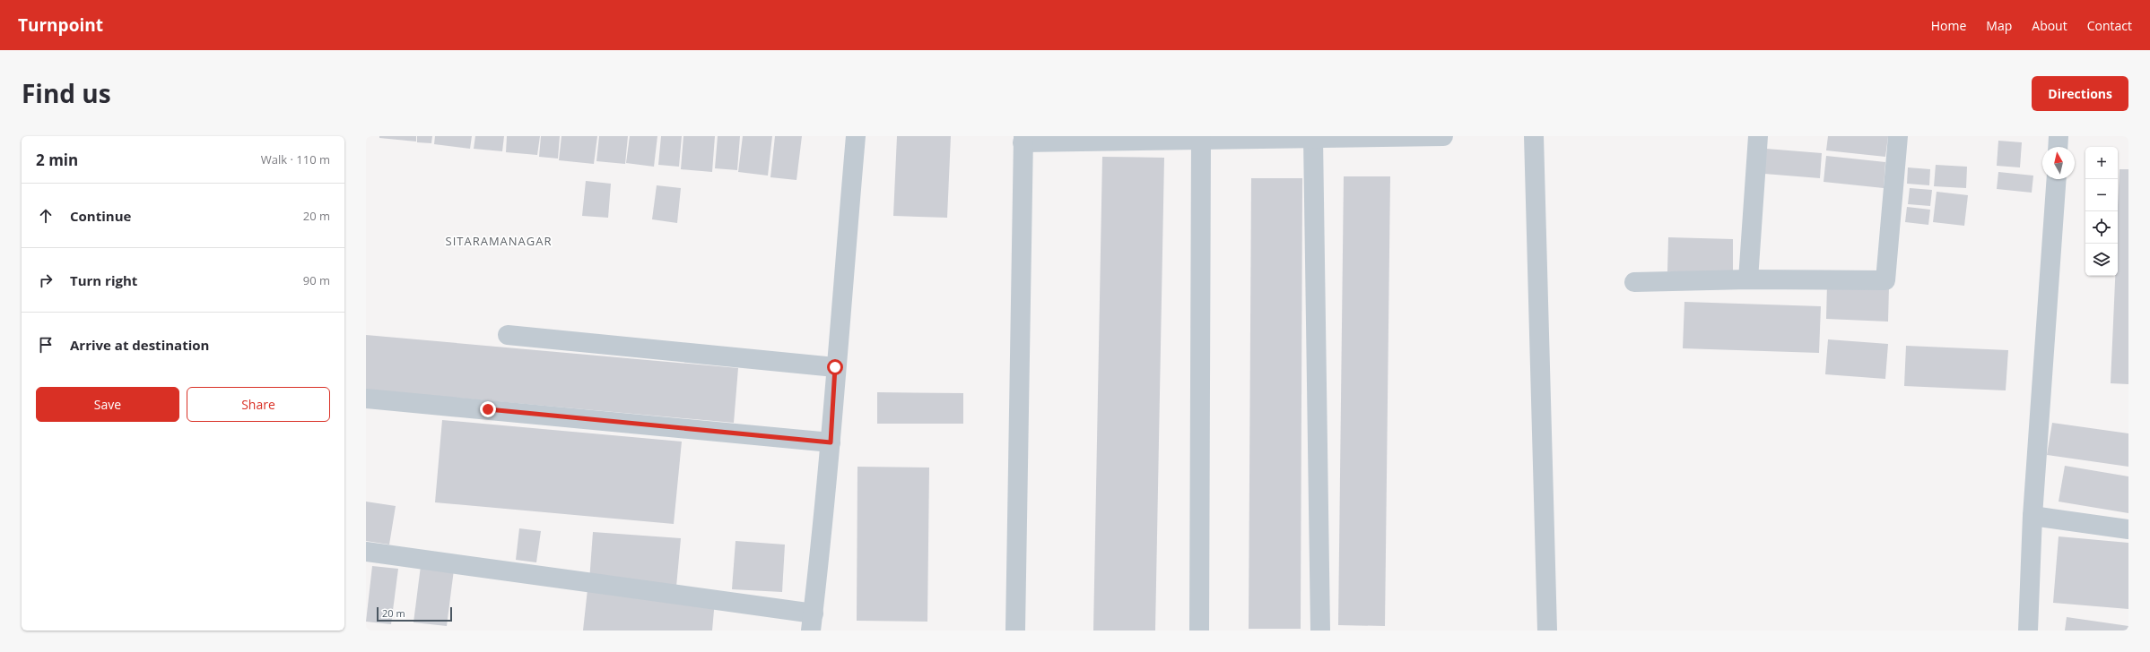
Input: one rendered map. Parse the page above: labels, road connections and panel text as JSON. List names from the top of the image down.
{
  "districts": ["SITARAMANAGAR"],
  "scale_bar": "20 m",
  "north": "top",
  "page": {
    "header": "Turnpoint",
    "nav": [
      "Home",
      "Map",
      "About",
      "Contact"
    ],
    "title": "Find us",
    "buttons": [
      "Directions",
      ["Save", "Share"]
    ],
    "heading": ["2 min", "Walk · 110 m"],
    "map_buttons": ["+", "−"],
    "list": [
      ["Continue", "20 m"],
      ["Turn right", "90 m"],
      "Arrive at destination"
    ],
    "scale": "20 m"
  }
}
